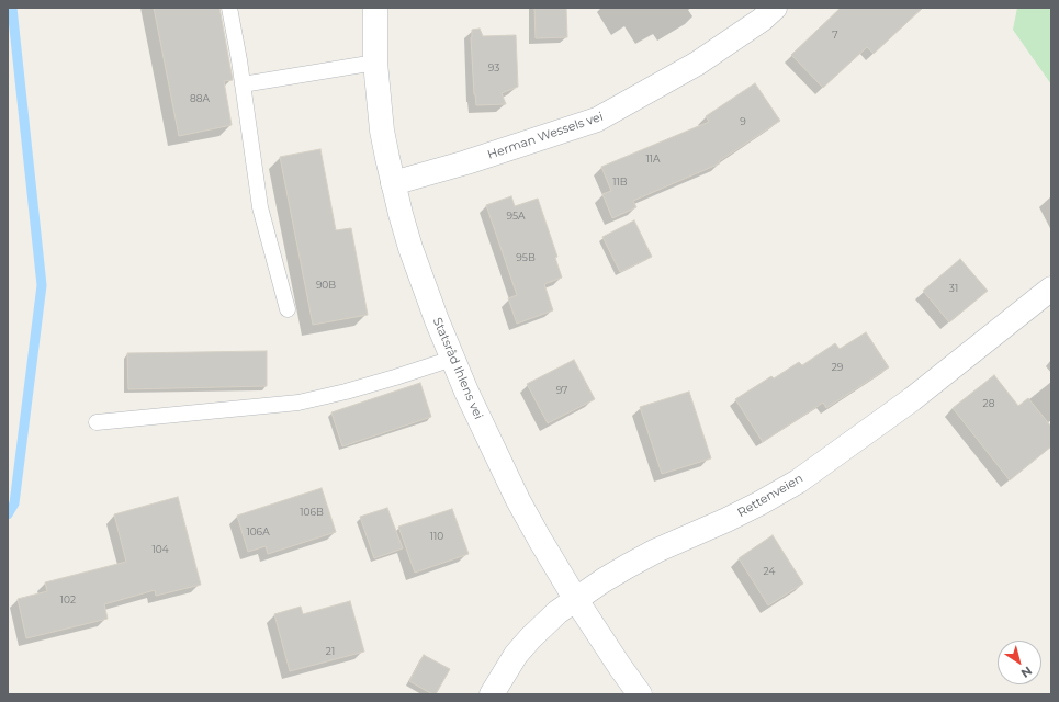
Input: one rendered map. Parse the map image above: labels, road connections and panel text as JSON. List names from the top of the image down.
{
  "streets": {
    "street": ["Herman Wessels vei", "Statsråd Ihlens vei", "Rettenveien"]
  },
  "crossings": [
    ["Herman Wessels vei", "Statsråd Ihlens vei"],
    ["Statsråd Ihlens vei", "Rettenveien"]
  ],
  "house_numbers": [
    "7",
    "93",
    "88A",
    "9",
    "11A",
    "11B",
    "95A",
    "95B",
    "90B",
    "31",
    "29",
    "97",
    "28",
    "106B",
    "106A",
    "110",
    "104",
    "24",
    "102",
    "21"
  ],
  "north": "bottom right"
}
